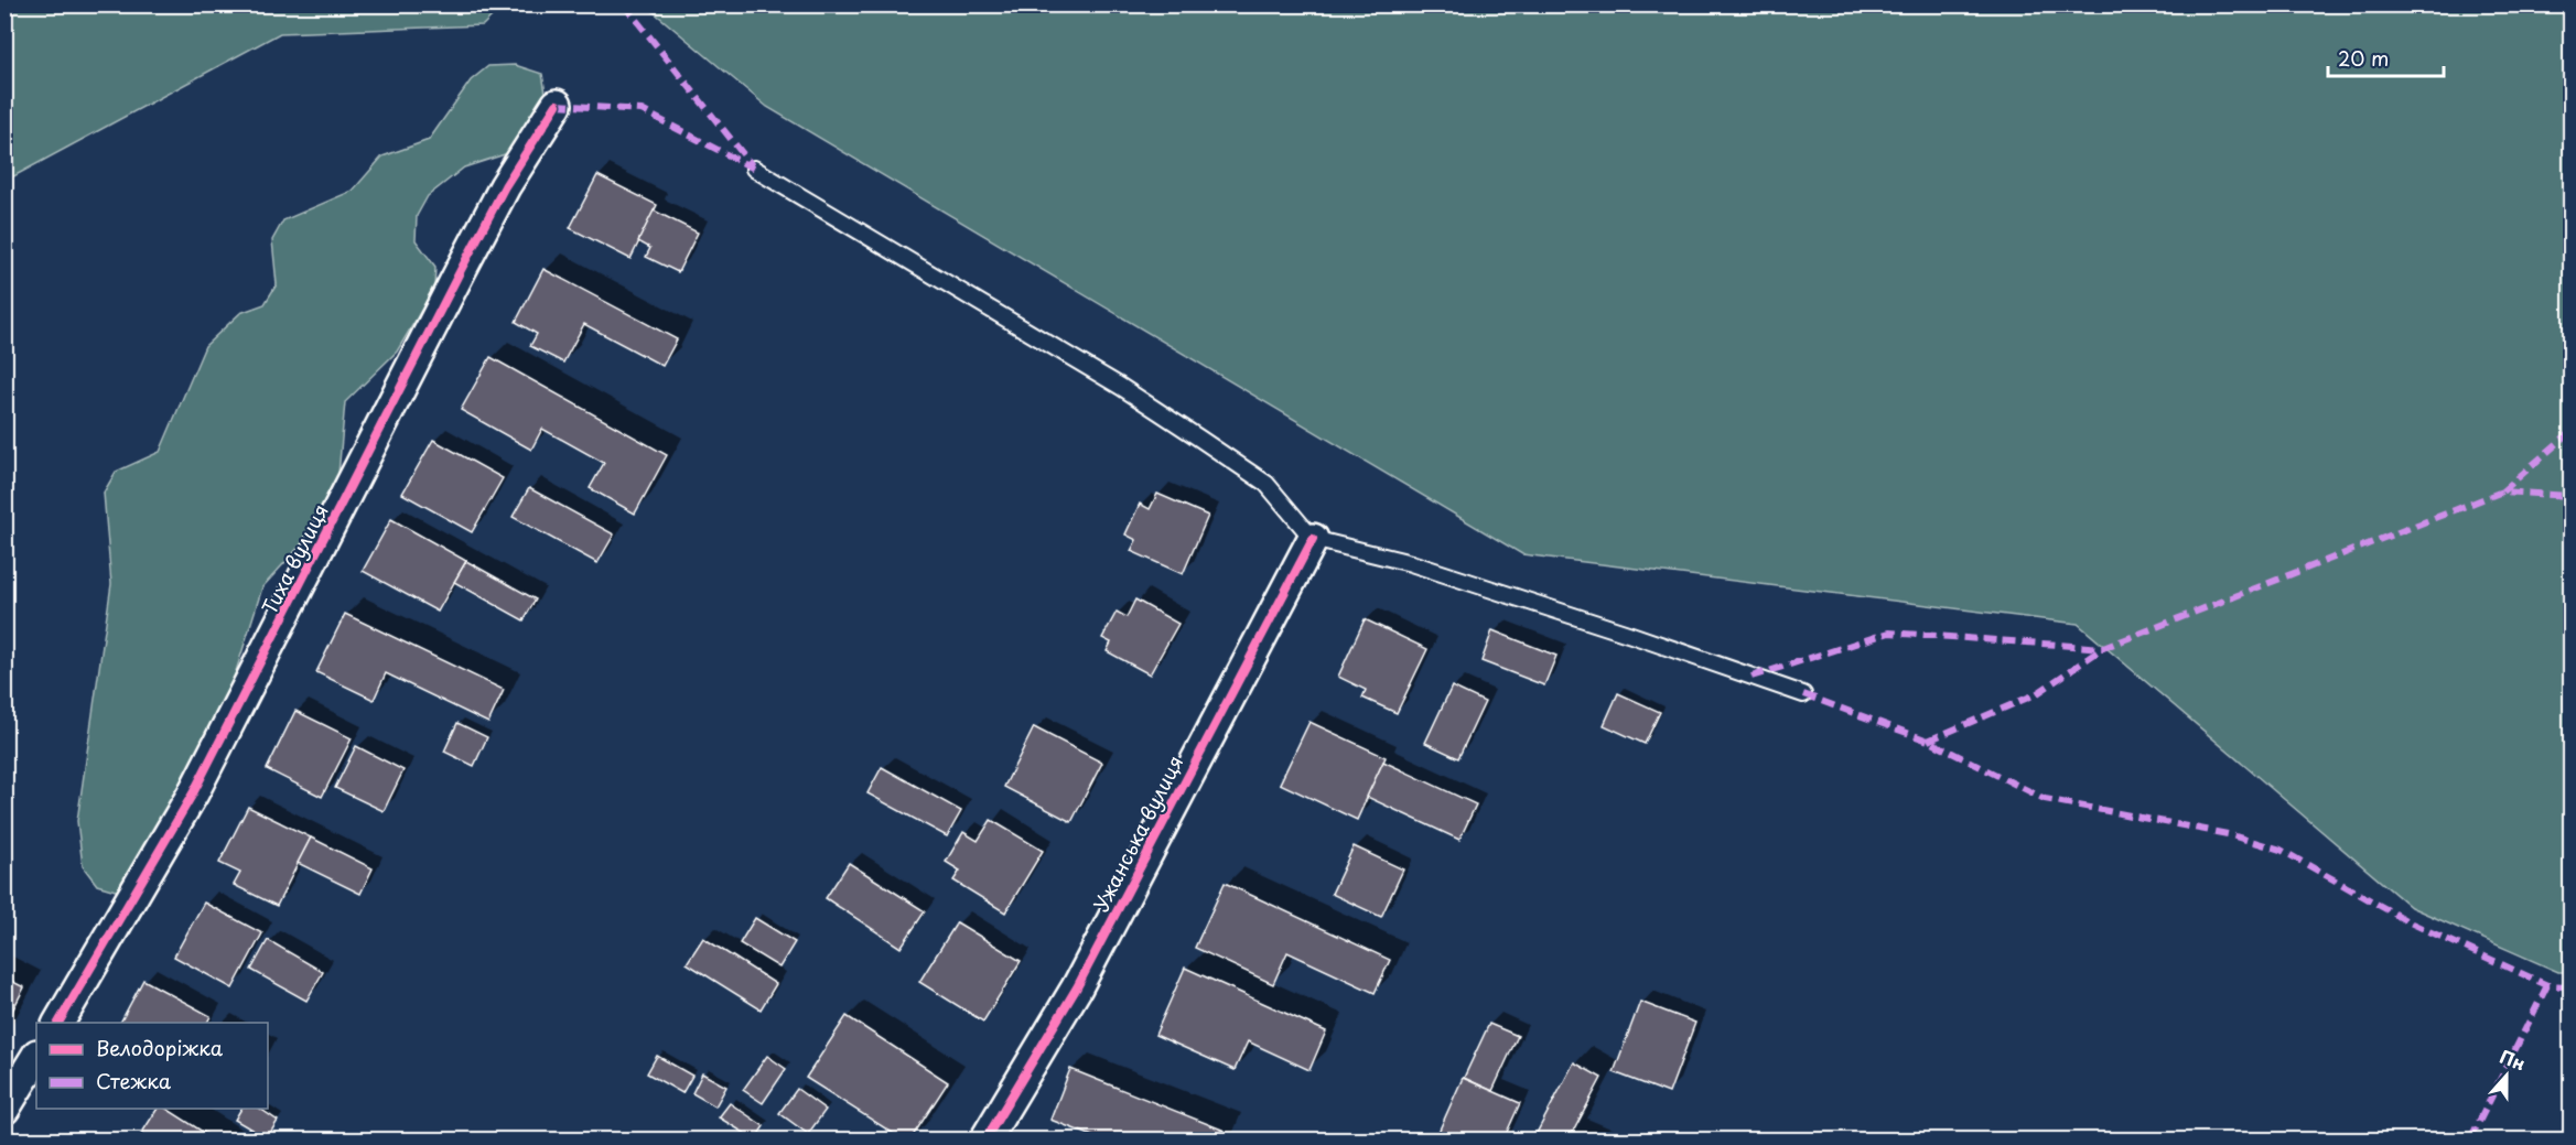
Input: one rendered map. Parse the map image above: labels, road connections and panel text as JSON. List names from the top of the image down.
{
  "streets": {
    "street": ["Тиха вулиця", "Ужанська вулиця"]
  },
  "legend": ["Велодоріжка", "Стежка"],
  "scale_bar": "20 m",
  "north": "top"
}
